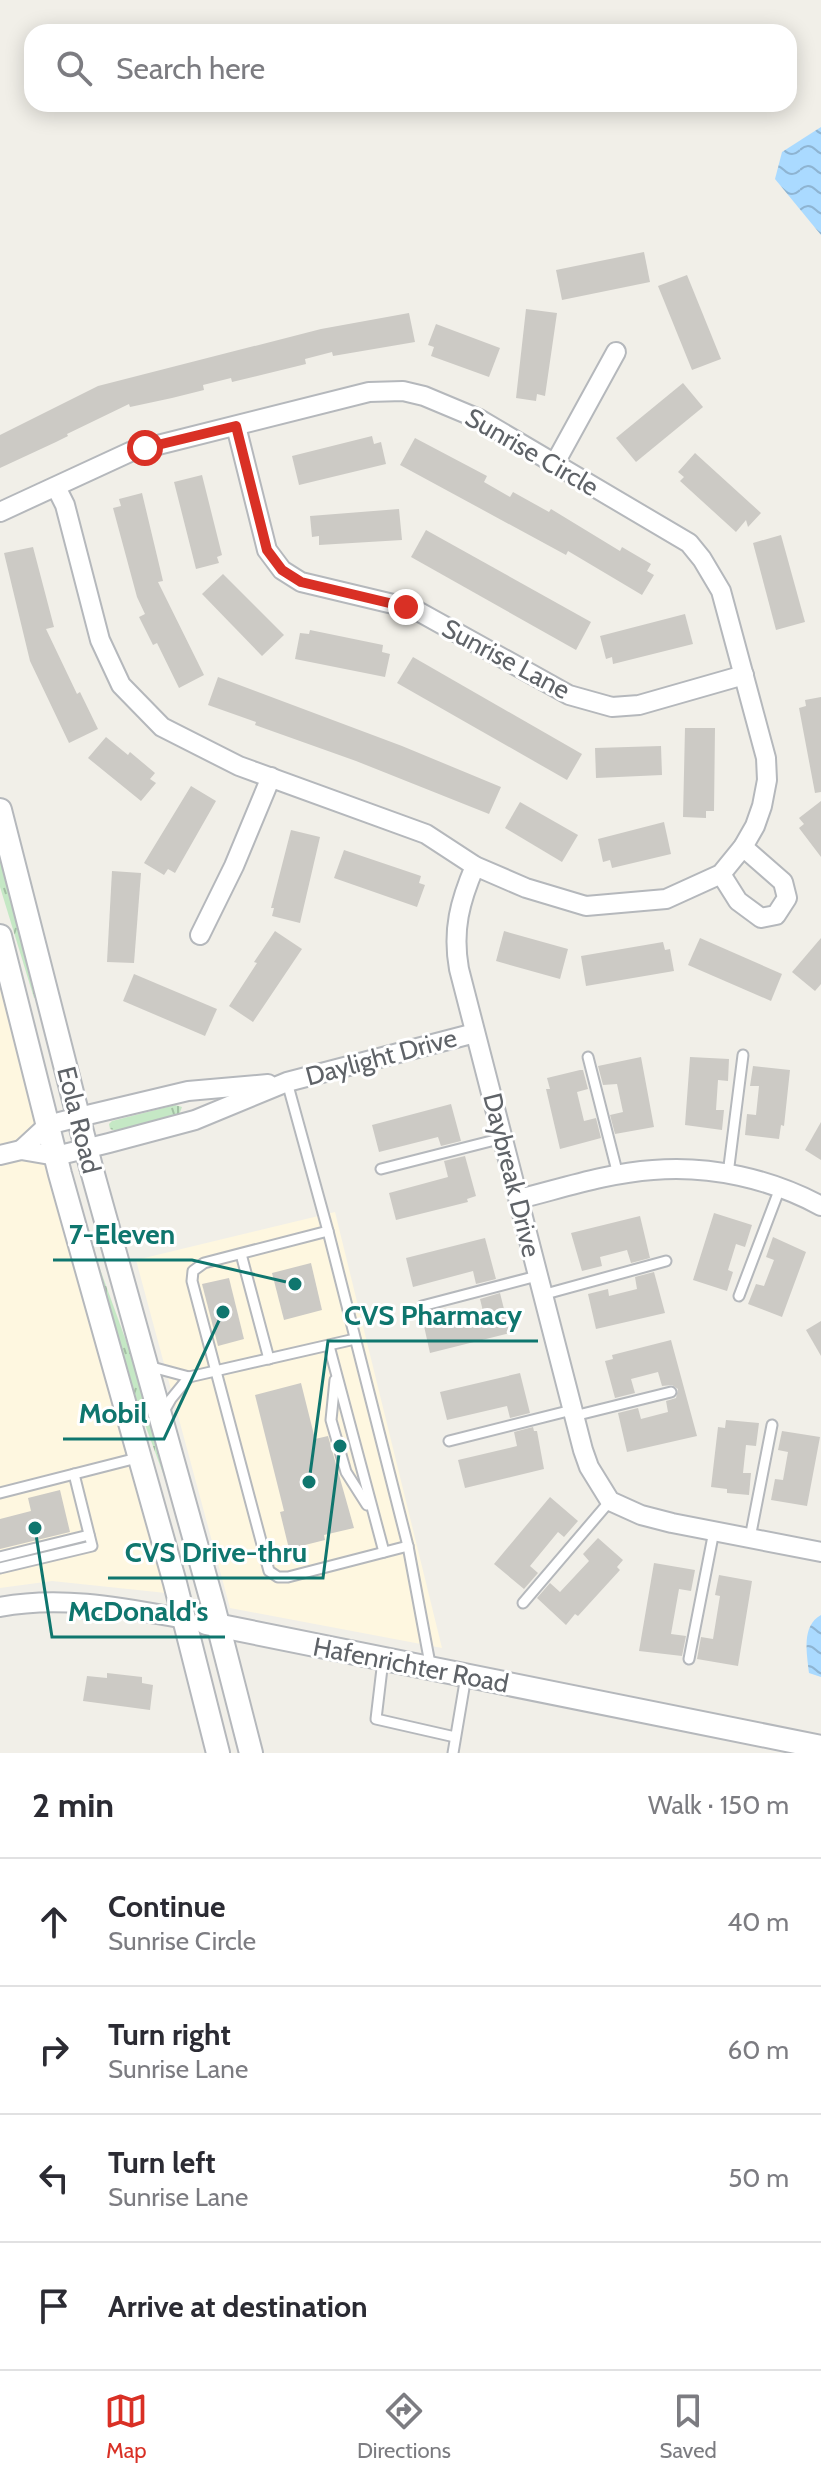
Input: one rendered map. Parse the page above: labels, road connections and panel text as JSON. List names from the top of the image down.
{
  "streets": {
    "street": [
      "Sunrise Circle",
      "Sunrise Lane",
      "Daylight Drive",
      "Eola Road",
      "Daybreak Drive",
      "Hafenrichter Road"
    ]
  },
  "crossings": [
    ["Sunrise Circle", "Sunrise Lane"],
    ["Sunrise Circle", "Daybreak Drive"],
    ["Daylight Drive", "Eola Road"],
    ["Daylight Drive", "Daybreak Drive"],
    ["Eola Road", "Hafenrichter Road"]
  ],
  "places": [
    "7-Eleven",
    "Mobil",
    "CVS Drive-thru",
    "CVS Pharmacy",
    "McDonald's"
  ],
  "page": {
    "search": "Search here",
    "heading": ["2 min", "Walk · 150 m"],
    "list": [
      ["Continue", "Sunrise Circle", "40 m"],
      ["Turn right", "Sunrise Lane", "60 m"],
      ["Turn left", "Sunrise Lane", "50 m"],
      "Arrive at destination"
    ],
    "nav": ["Map", "Directions", "Saved"]
  }
}
